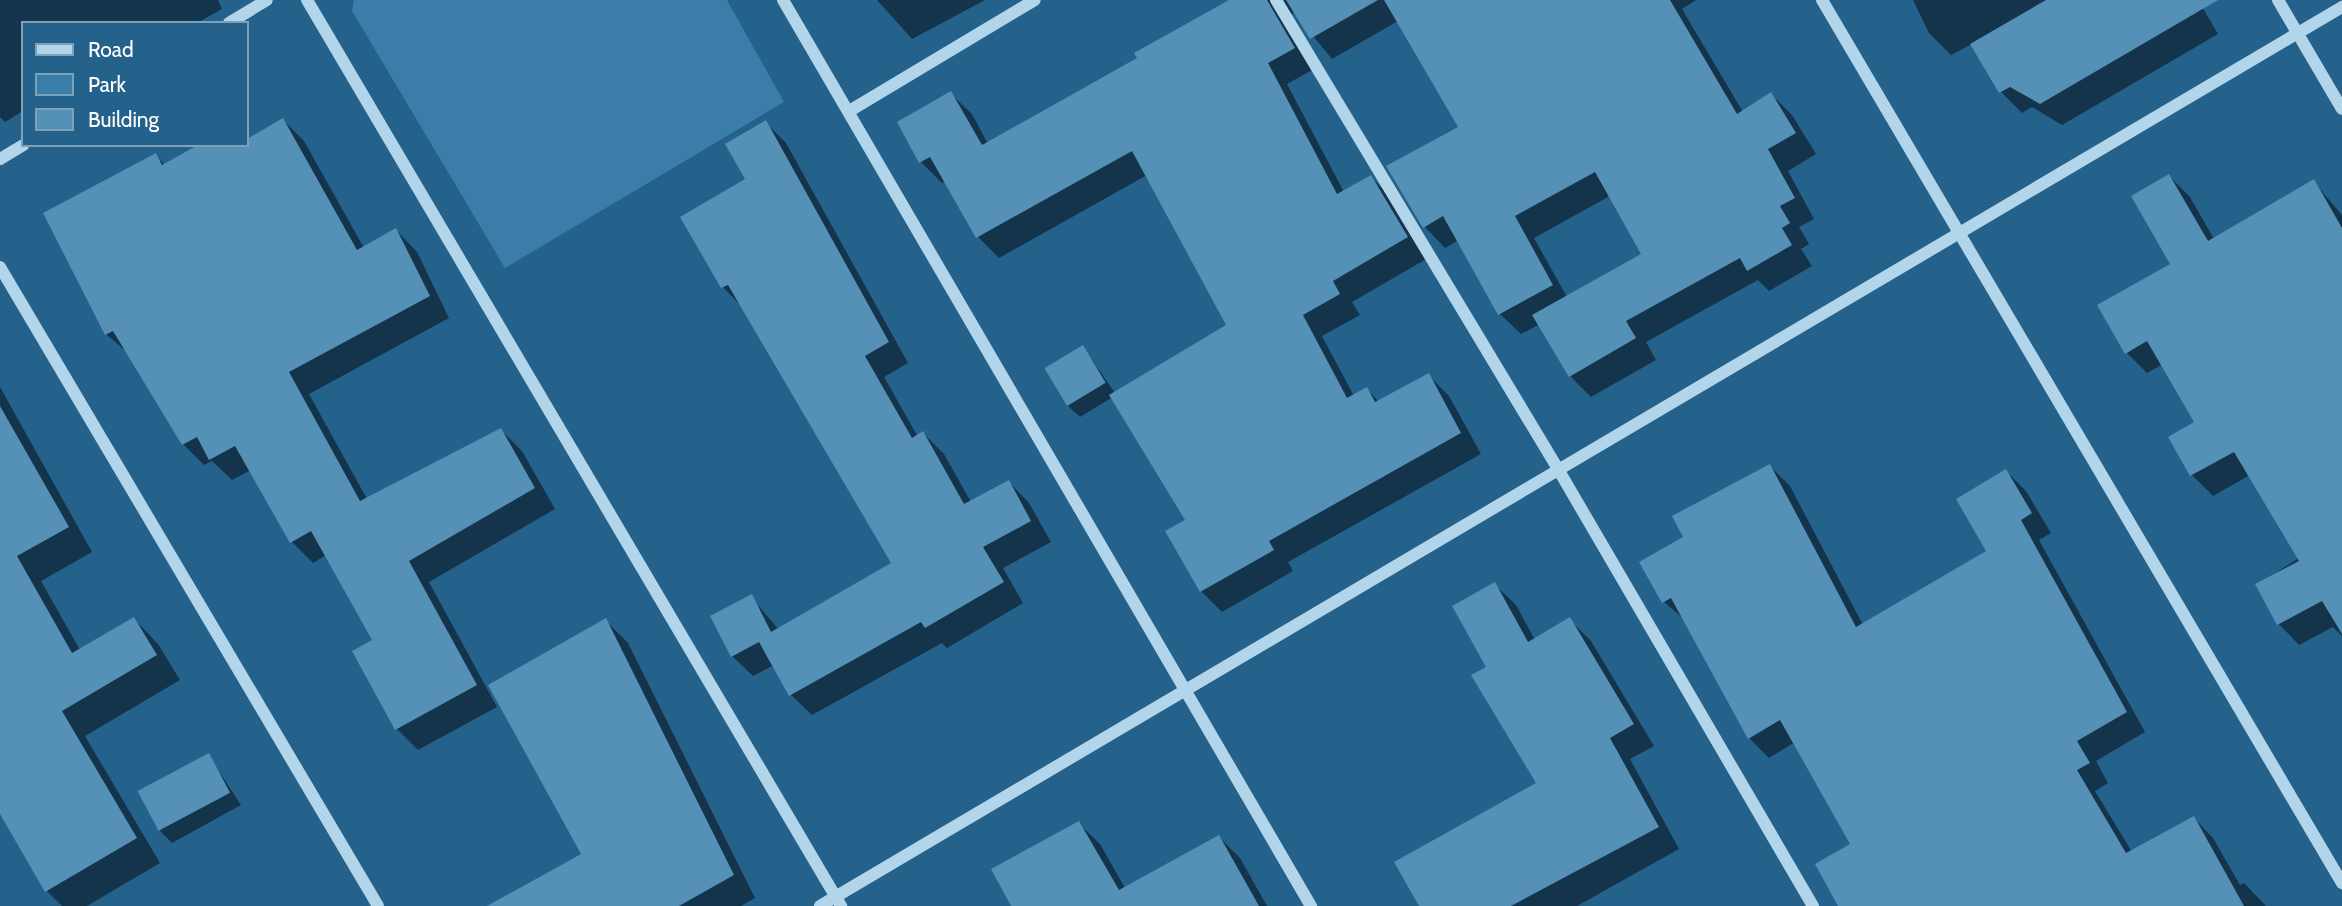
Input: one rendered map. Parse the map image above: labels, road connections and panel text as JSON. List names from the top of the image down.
{
  "legend": ["Road", "Park", "Building"]
}
